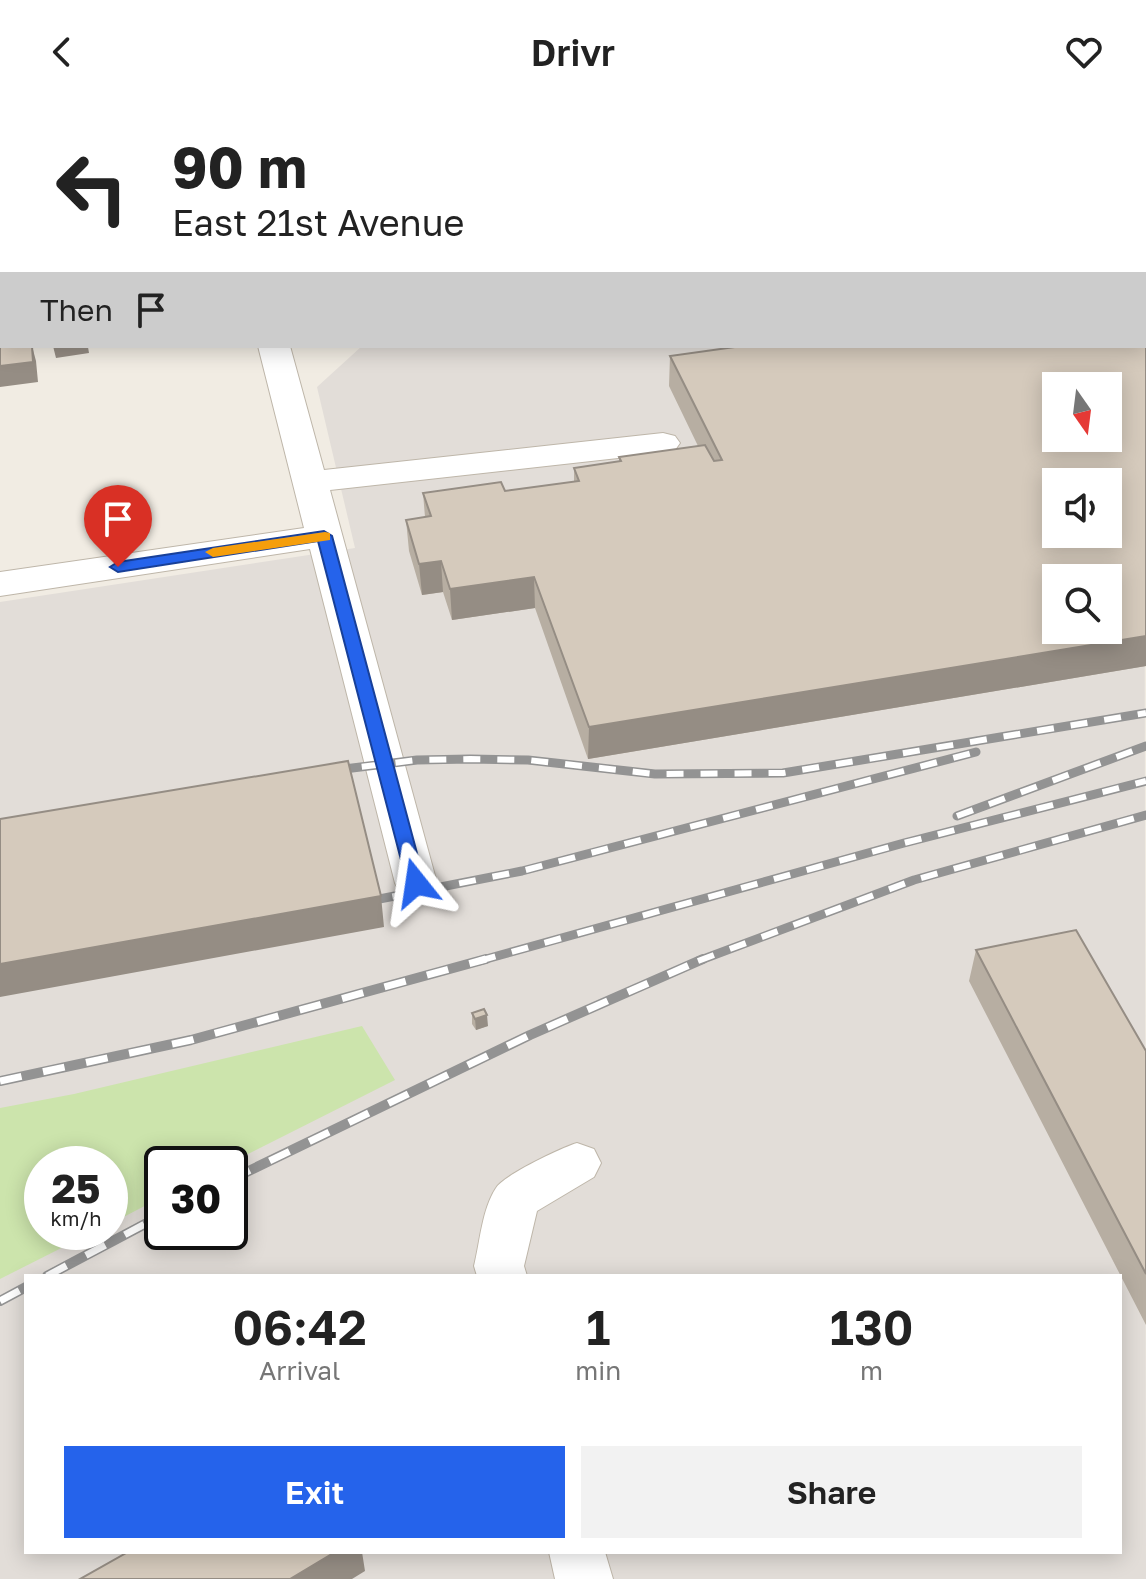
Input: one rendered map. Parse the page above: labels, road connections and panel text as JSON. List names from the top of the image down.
{
  "north": "bottom",
  "page": {
    "header": "Drivr",
    "turn": ["90 m", "East 21st Avenue"],
    "then": "Then",
    "speed": "25 km/h",
    "limit": "30",
    "eta": [
      "06:42",
      "Arrival",
      "1",
      "min",
      "130",
      "m"
    ],
    "buttons": ["Exit", "Share"]
  }
}
